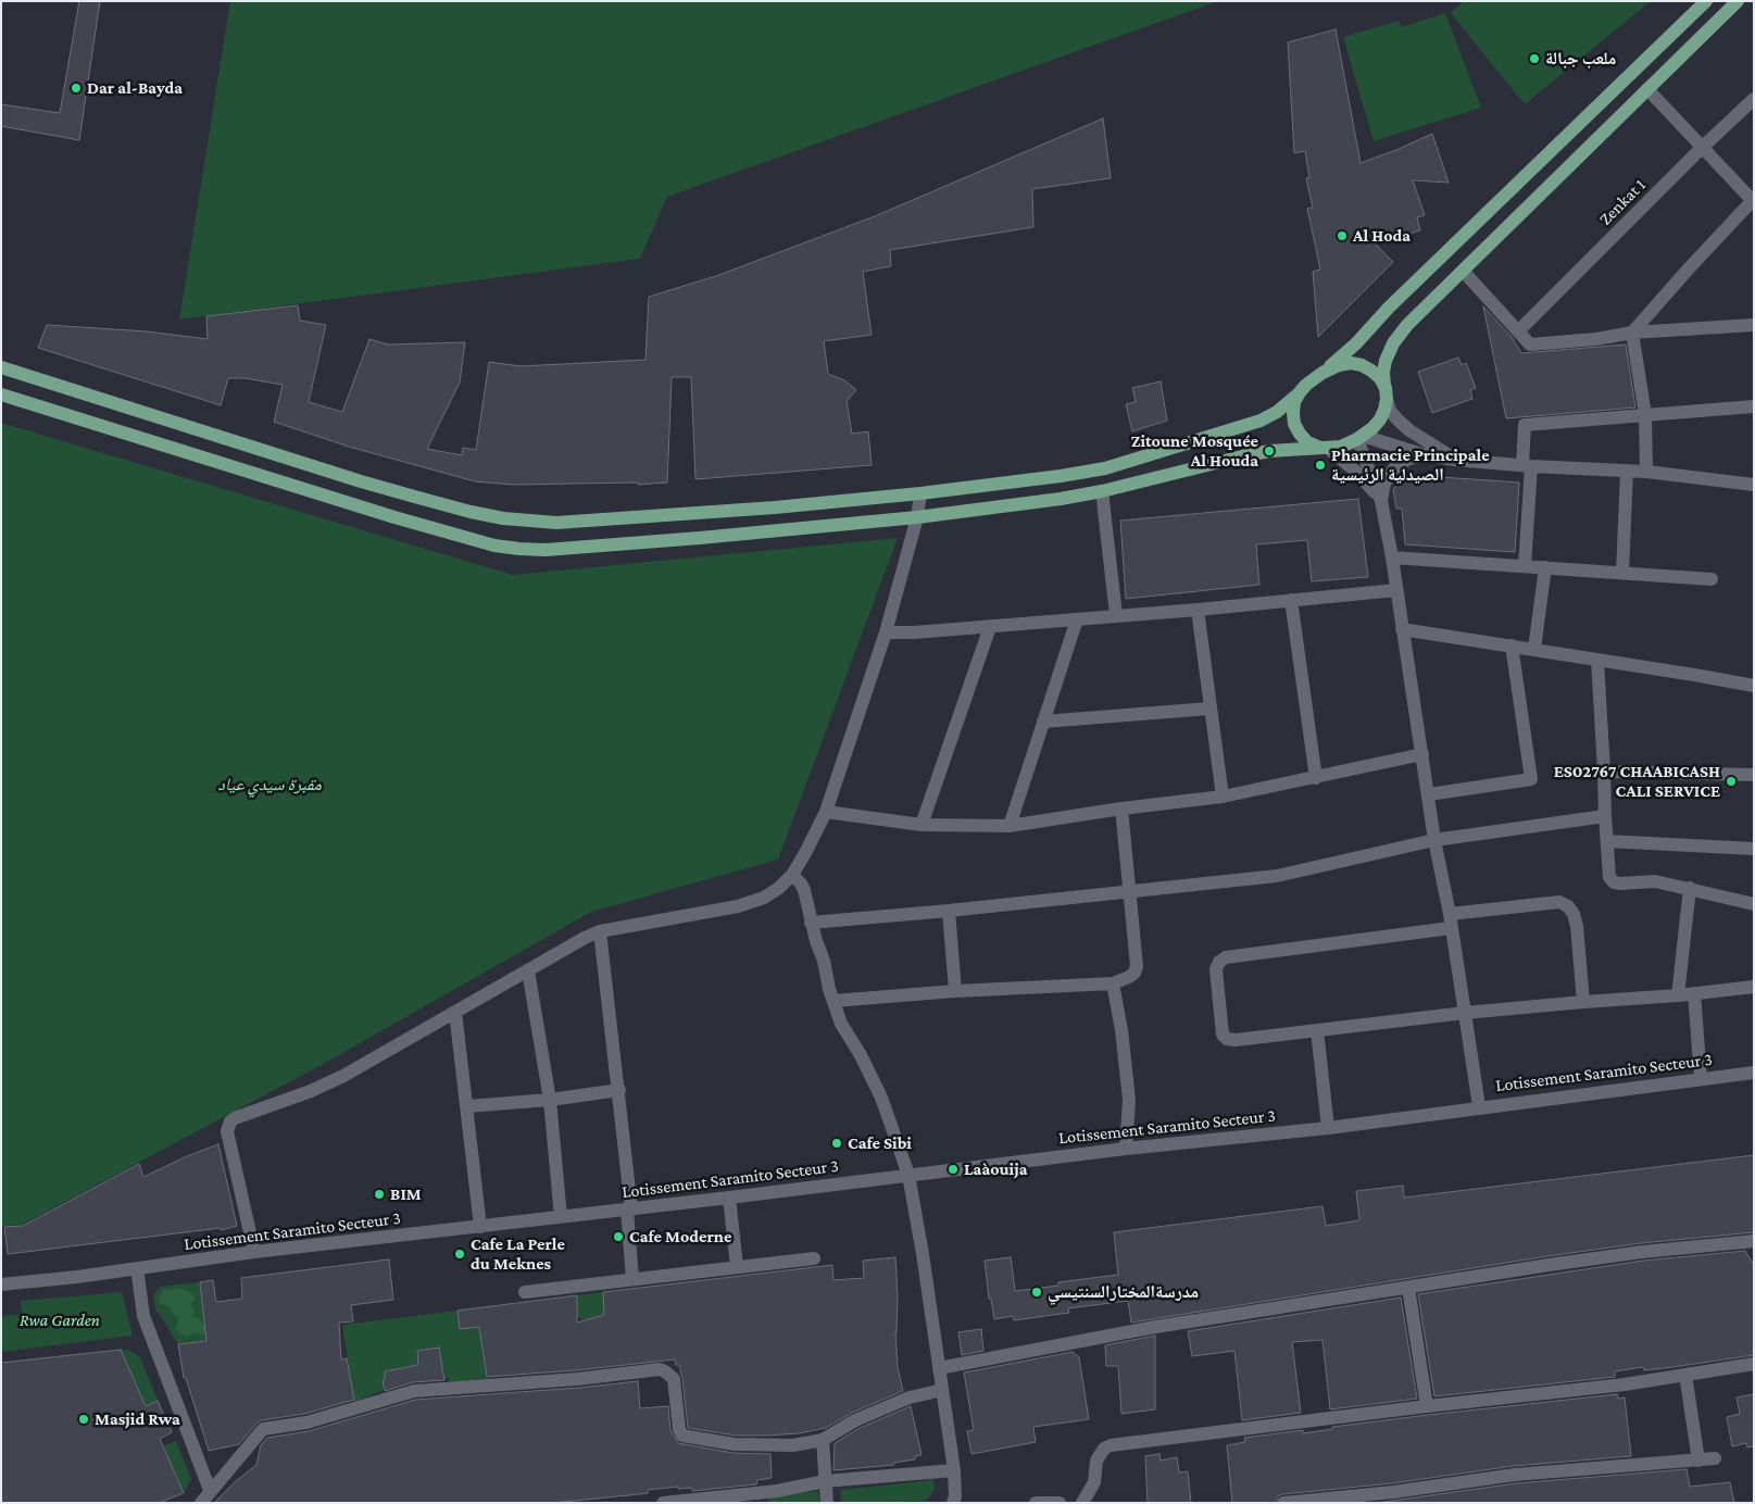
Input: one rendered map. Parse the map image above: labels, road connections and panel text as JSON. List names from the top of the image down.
{
  "streets": {
    "street": ["Zenkat 1", "Lotissement Saramito Secteur 3"]
  },
  "parks": ["مقبرة سيدي عياد", "Rwa Garden"],
  "places": [
    "ملعب جبالة",
    "Dar al-Bayda",
    "Al Hoda",
    "Zitoune Mosquée Al Houda",
    "Pharmacie Principale الصيدلية الرئيسية",
    "ES02767 CHAABICASH CALI SERVICE",
    "Cafe Sibi",
    "Laàouija",
    "BIM",
    "Cafe Moderne",
    "Cafe La Perle du Meknes",
    "مدرسةالمختارالسنتيسي",
    "Masjid Rwa"
  ]
}
